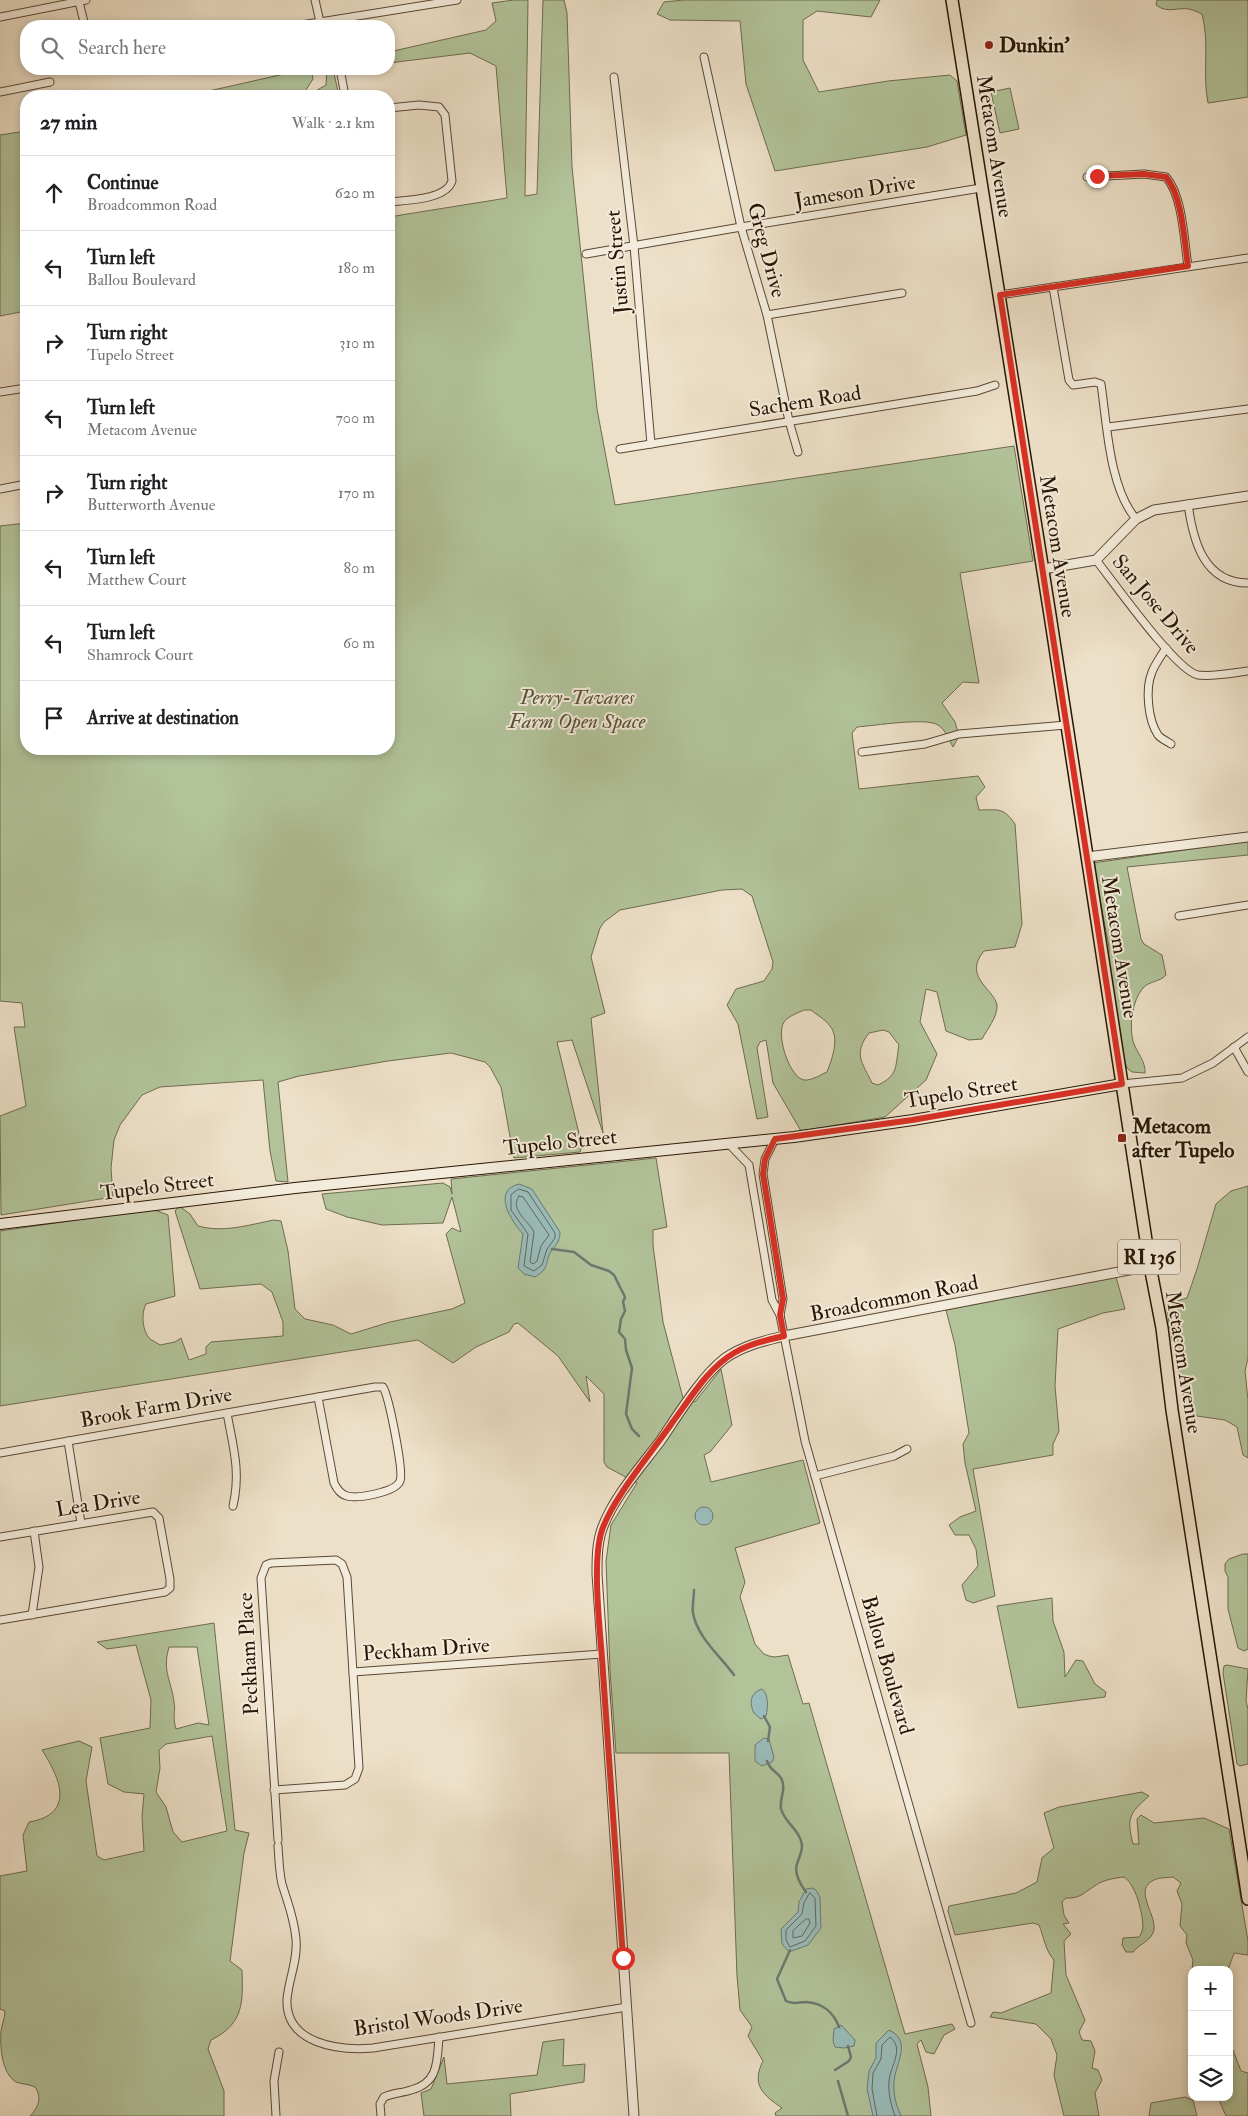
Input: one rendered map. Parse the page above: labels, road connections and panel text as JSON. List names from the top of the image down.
{
  "streets": {
    "main road": ["Metacom Avenue", "Tupelo Street", "RI 136"],
    "street": [
      "Jameson Drive",
      "Greg Drive",
      "Justin Street",
      "Sachem Road",
      "San Jose Drive",
      "Broadcommon Road",
      "Brook Farm Drive",
      "Lea Drive",
      "Peckham Drive",
      "Peckham Place",
      "Ballou Boulevard",
      "Bristol Woods Drive"
    ]
  },
  "crossings": [
    ["Metacom Avenue", "Jameson Drive"],
    ["Metacom Avenue", "Tupelo Street"],
    ["Metacom Avenue", "Broadcommon Road"],
    ["Jameson Drive", "Greg Drive"],
    ["Jameson Drive", "Justin Street"],
    ["Greg Drive", "Sachem Road"],
    ["Justin Street", "Sachem Road"],
    ["Tupelo Street", "Ballou Boulevard"],
    ["Broadcommon Road", "Peckham Drive"],
    ["Broadcommon Road", "Ballou Boulevard"],
    ["Broadcommon Road", "Bristol Woods Drive"],
    ["Peckham Drive", "Peckham Place"],
    ["Peckham Place", "Bristol Woods Drive"]
  ],
  "parks": ["Perry-Tavares Farm Open Space"],
  "places": {
    "other": ["Dunkin'"],
    "transit": ["Metacom after Tupelo"]
  },
  "page": {
    "search": "Search here",
    "heading": ["27 min", "Walk · 2.1 km"],
    "list": [
      ["Continue", "Broadcommon Road", "620 m"],
      ["Turn left", "Ballou Boulevard", "180 m"],
      ["Turn right", "Tupelo Street", "310 m"],
      ["Turn left", "Metacom Avenue", "700 m"],
      ["Turn right", "Butterworth Avenue", "170 m"],
      ["Turn left", "Matthew Court", "80 m"],
      ["Turn left", "Shamrock Court", "60 m"],
      "Arrive at destination"
    ],
    "map_buttons": ["+", "−"]
  }
}
